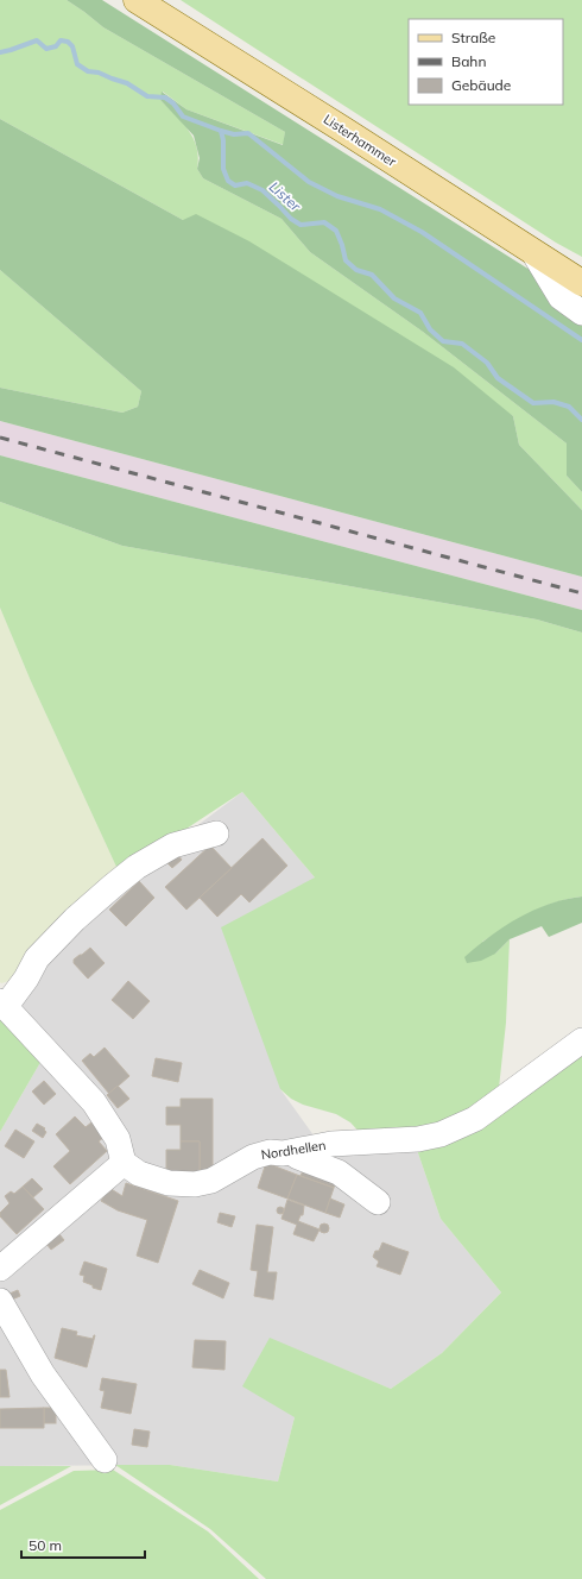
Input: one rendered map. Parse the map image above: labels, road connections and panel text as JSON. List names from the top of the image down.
{
  "streets": {
    "main road": ["Listerhammer"],
    "street": ["Nordhellen"]
  },
  "water": ["Lister"],
  "legend": ["Straße", "Bahn", "Gebäude"],
  "scale_bar": "50 m"
}
